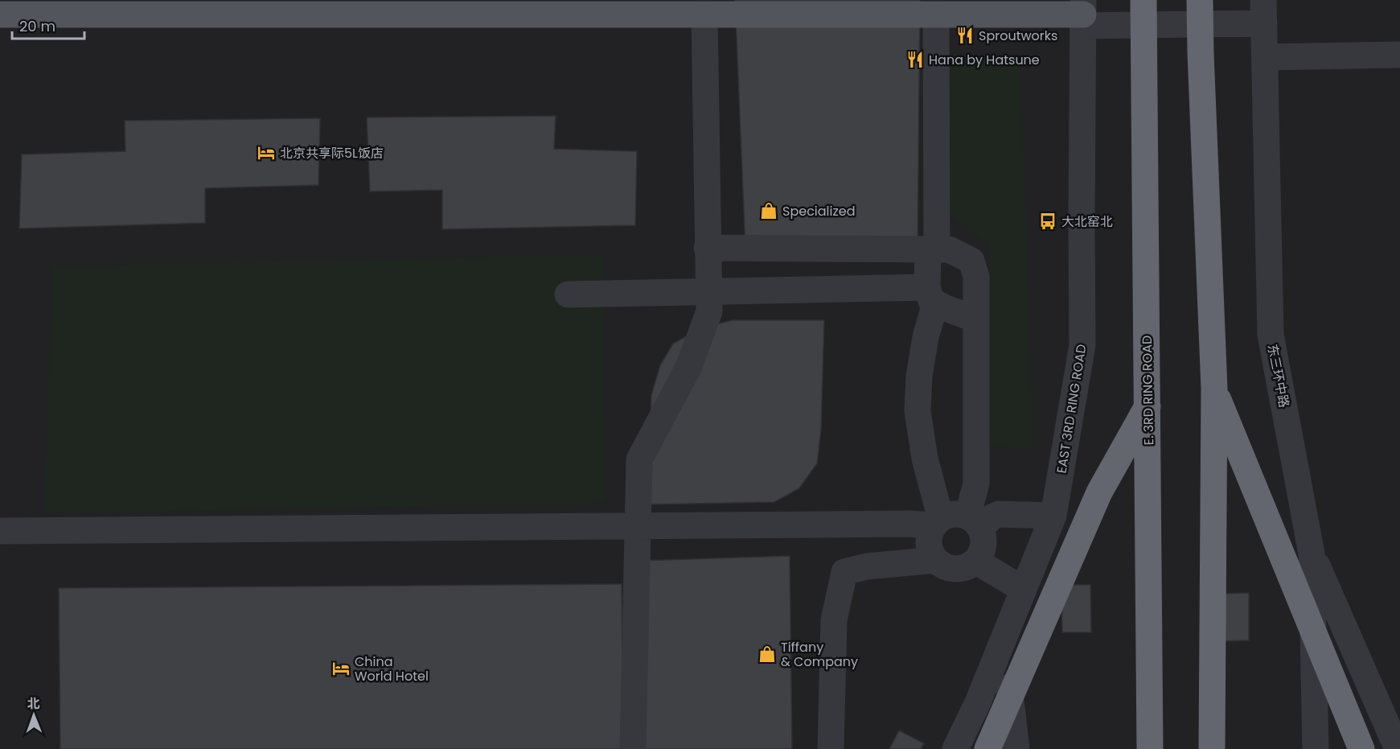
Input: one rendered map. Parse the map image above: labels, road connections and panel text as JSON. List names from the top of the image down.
{
  "streets": {
    "highway": ["E. 3RD RING ROAD"],
    "street": ["东三环中路", "EAST 3RD RING ROAD"]
  },
  "places": {
    "restaurant": ["Sproutworks", "Hana by Hatsune"],
    "hotel": ["北京共享际5L饭店", "China World Hotel"],
    "shop": ["Specialized", "Tiffany & Company"],
    "bus stop": ["大北窑北"]
  },
  "scale_bar": "20 m",
  "north": "top"
}
